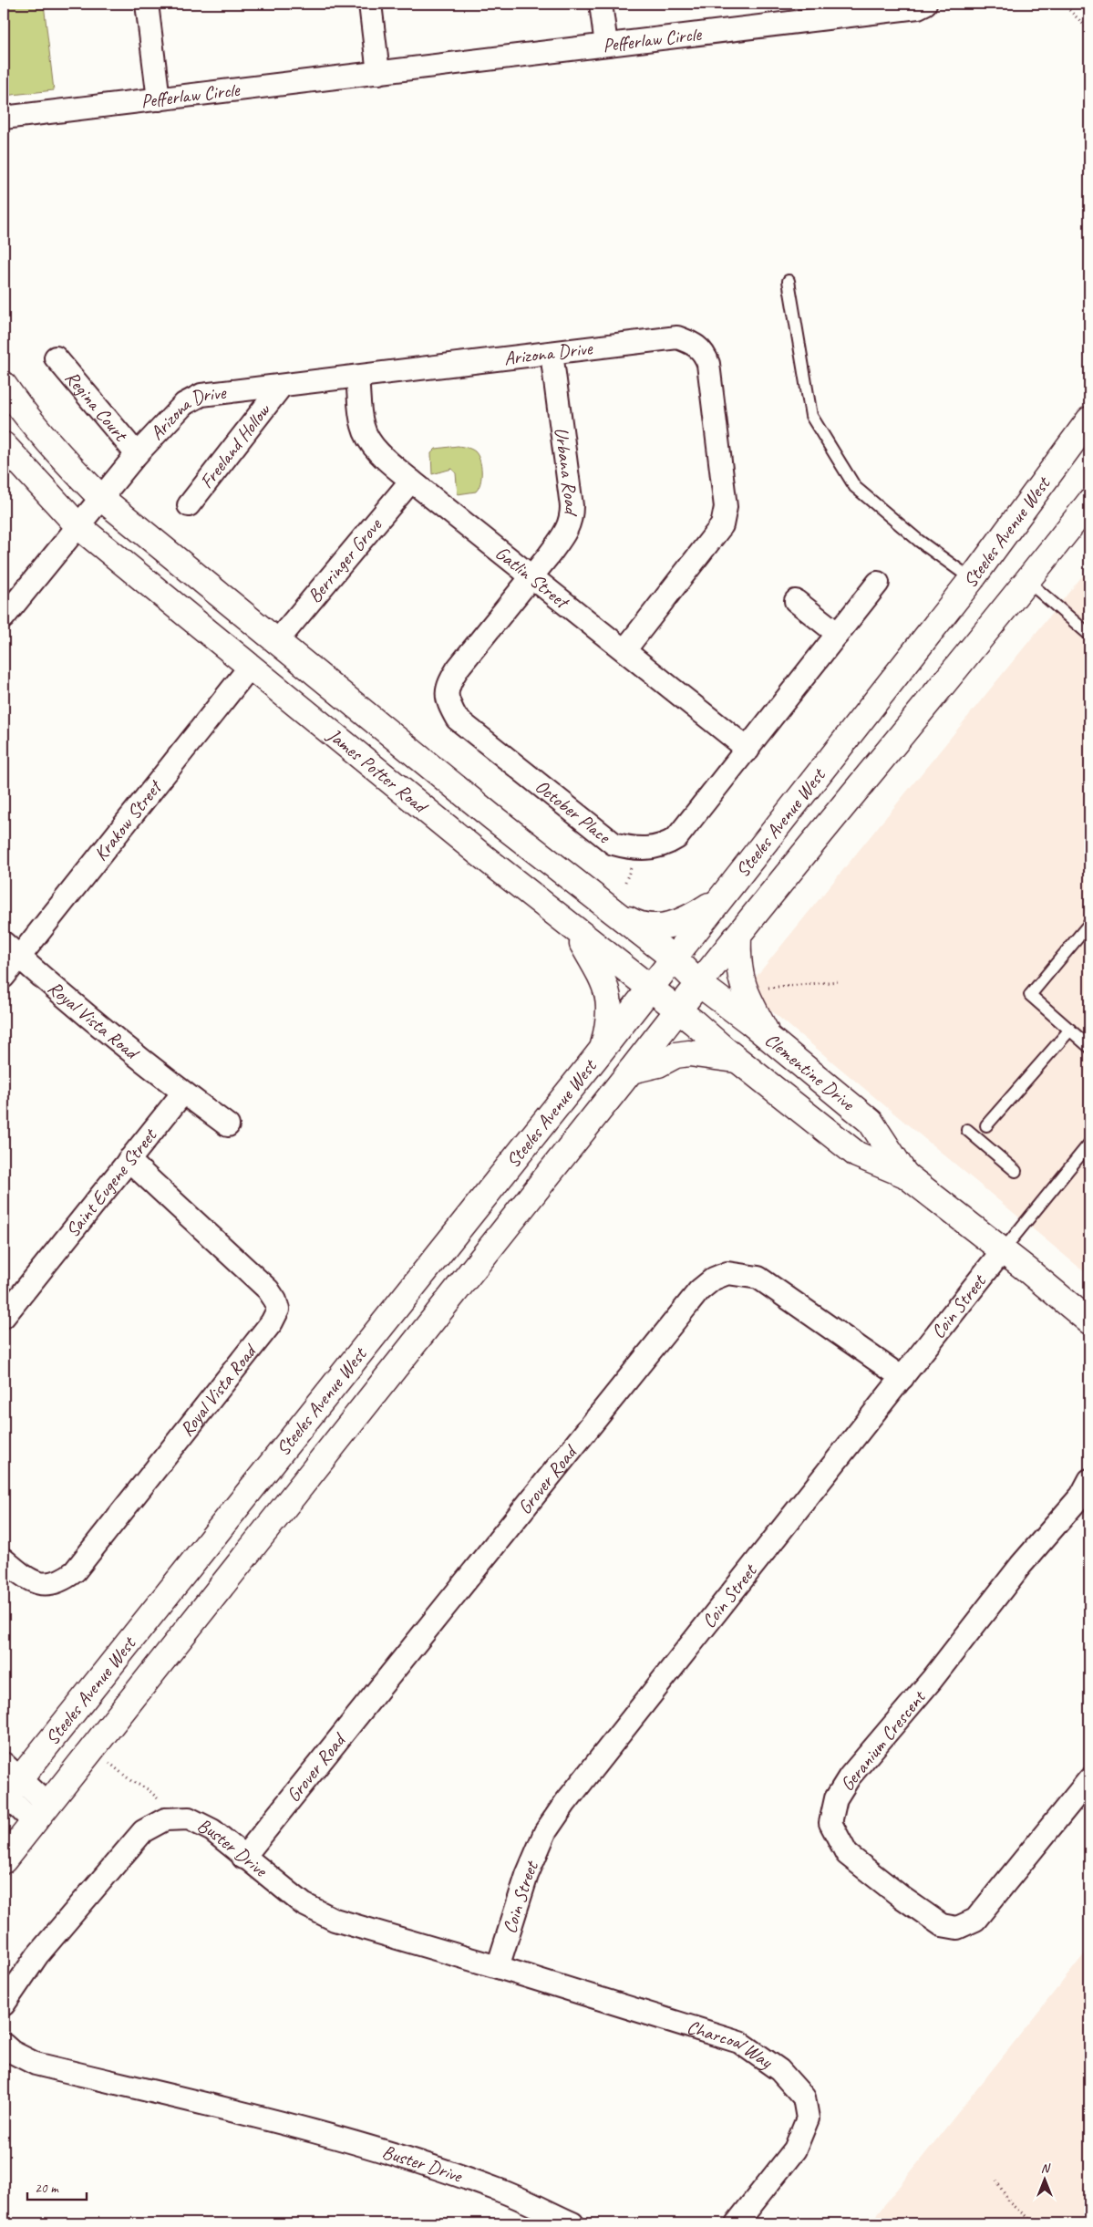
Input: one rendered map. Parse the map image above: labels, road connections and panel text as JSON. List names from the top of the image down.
{
  "streets": {
    "main road": ["Steeles Avenue West", "James Potter Road", "Clementine Drive"],
    "street": [
      "Pefferlaw Circle",
      "Arizona Drive",
      "Regina Court",
      "Freeland Hollow",
      "Urbana Road",
      "Berringer Grove",
      "Gatlin Street",
      "October Place",
      "Krakow Street",
      "Royal Vista Road",
      "Saint Eugene Street",
      "Coin Street",
      "Grover Road",
      "Geranium Crescent",
      "Buster Drive",
      "Charcoal Way"
    ]
  },
  "crossings": [
    ["Arizona Drive", "Regina Court"],
    ["Arizona Drive", "Freeland Hollow"],
    ["Arizona Drive", "Urbana Road"],
    ["Arizona Drive", "Gatlin Street"],
    ["Arizona Drive", "James Potter Road"],
    ["Urbana Road", "Gatlin Street"],
    ["Urbana Road", "October Place"],
    ["Steeles Avenue West", "James Potter Road"],
    ["Steeles Avenue West", "Clementine Drive"],
    ["Berringer Grove", "Gatlin Street"],
    ["Berringer Grove", "James Potter Road"],
    ["Gatlin Street", "October Place"],
    ["James Potter Road", "Krakow Street"],
    ["James Potter Road", "Clementine Drive"],
    ["Krakow Street", "Royal Vista Road"],
    ["Royal Vista Road", "Saint Eugene Street"],
    ["Clementine Drive", "Coin Street"],
    ["Coin Street", "Grover Road"],
    ["Coin Street", "Buster Drive"],
    ["Coin Street", "Charcoal Way"],
    ["Grover Road", "Buster Drive"],
    ["Buster Drive", "Charcoal Way"]
  ],
  "scale_bar": "20 m",
  "north": "top"
}
